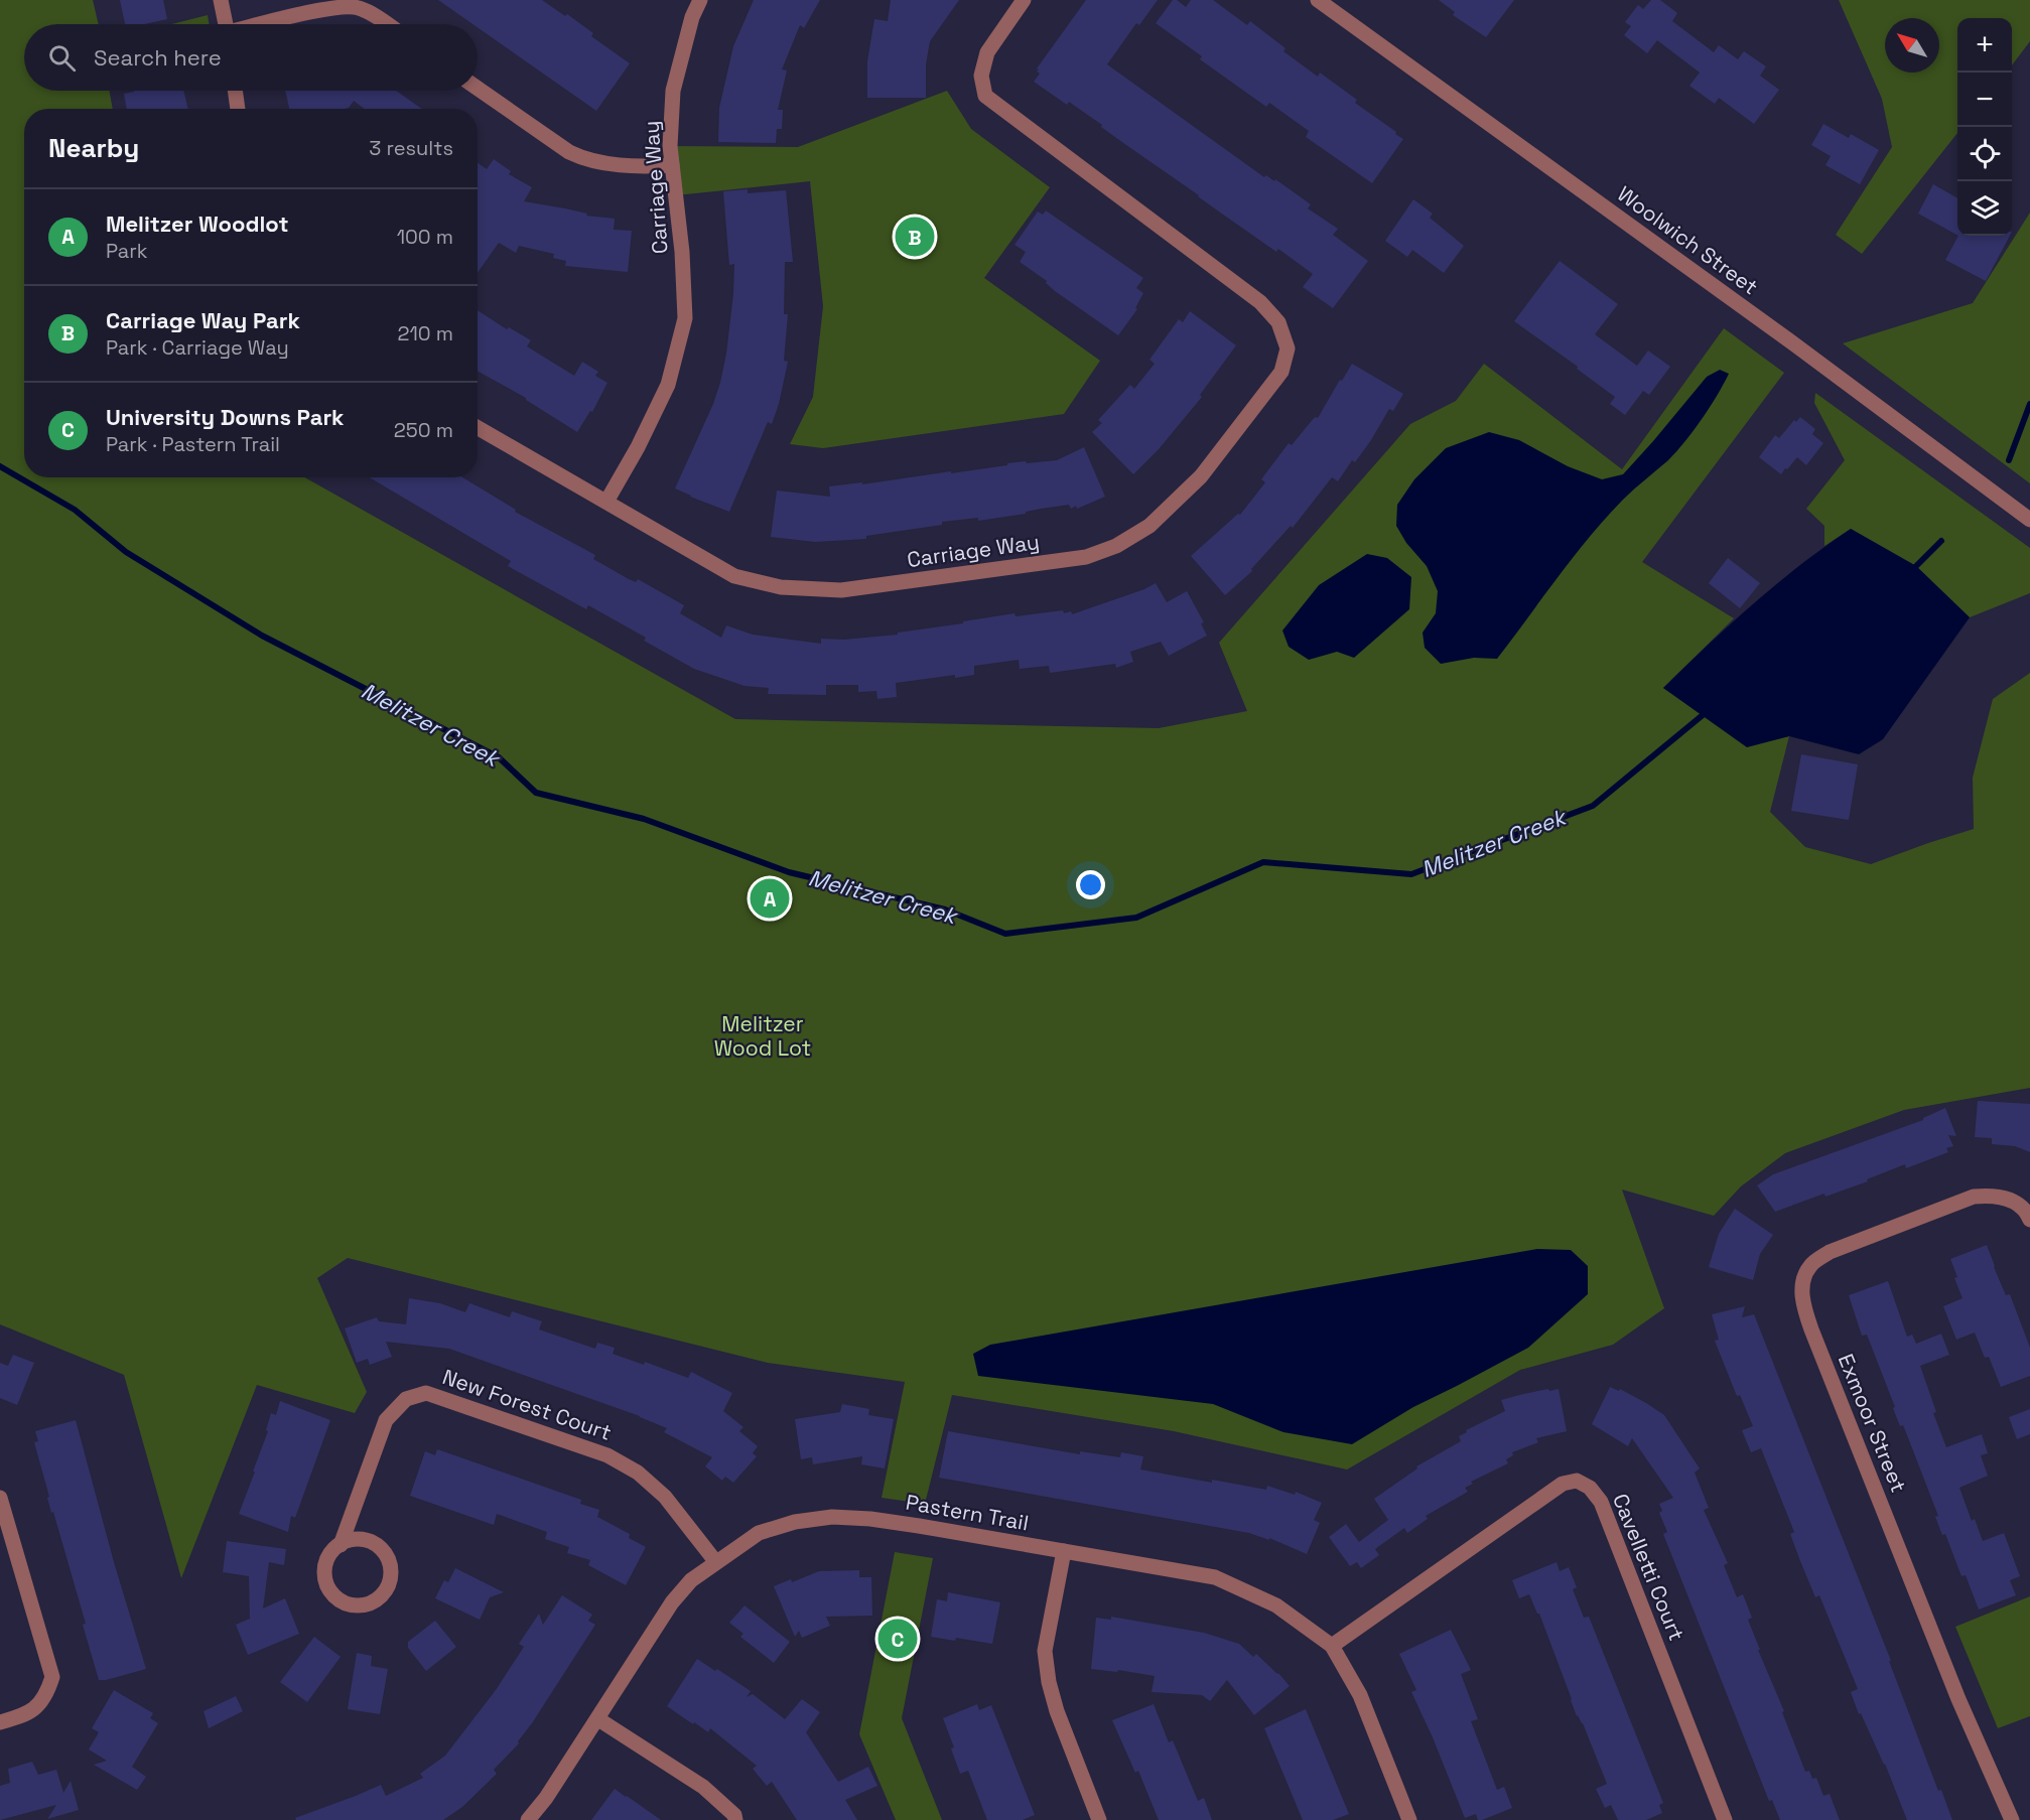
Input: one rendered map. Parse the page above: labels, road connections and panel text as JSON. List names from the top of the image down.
{
  "streets": {
    "street": [
      "Carriage Way",
      "Woolwich Street",
      "New Forest Court",
      "Exmoor Street",
      "Pastern Trail",
      "Cavelletti Court"
    ]
  },
  "crossings": [
    ["New Forest Court", "Pastern Trail"],
    ["Pastern Trail", "Cavelletti Court"]
  ],
  "water": ["Melitzer Creek"],
  "parks": ["Melitzer Wood Lot"],
  "north": "top left",
  "page": {
    "map_buttons": ["+", "−"],
    "search": "Search here",
    "heading": ["Nearby", "3 results"],
    "list": [
      {
        "mark": "A",
        "name": "Melitzer Woodlot",
        "note": "Park",
        "value": "100 m"
      },
      {
        "mark": "B",
        "name": "Carriage Way Park",
        "note": "Park · Carriage Way",
        "value": "210 m"
      },
      {
        "mark": "C",
        "name": "University Downs Park",
        "note": "Park · Pastern Trail",
        "value": "250 m"
      }
    ],
    "pins": ["B", "A", "C"]
  }
}
